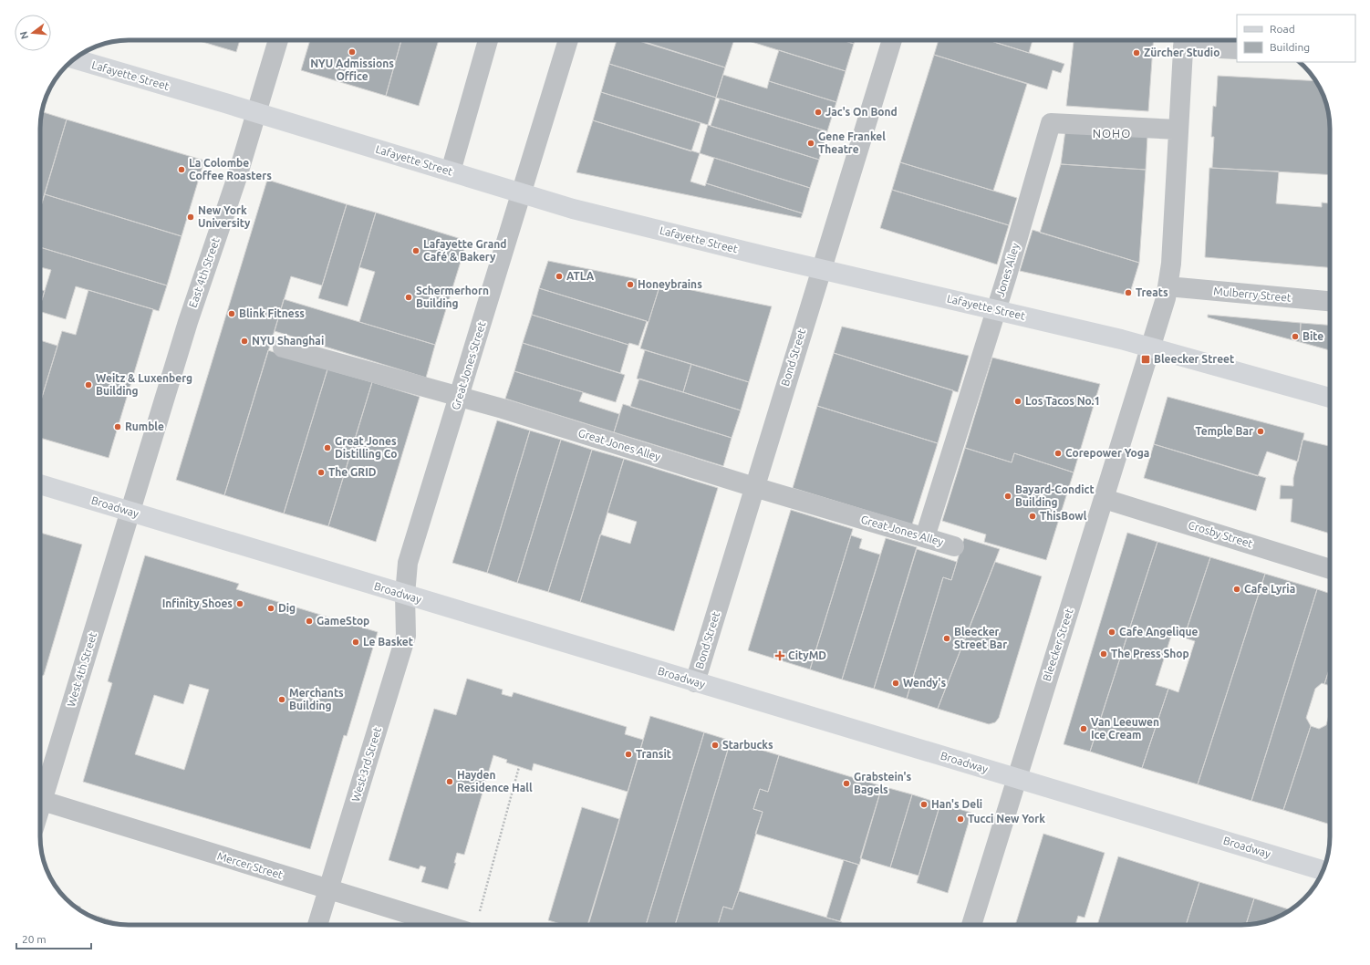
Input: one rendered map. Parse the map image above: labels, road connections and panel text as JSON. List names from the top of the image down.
{
  "streets": {
    "main road": ["Lafayette Street", "Broadway"],
    "street": [
      "Jones Alley",
      "East 4th Street",
      "Mulberry Street",
      "Bond Street",
      "Great Jones Street",
      "Great Jones Alley",
      "Crosby Street",
      "Bleecker Street",
      "West 4th Street",
      "West 3rd Street",
      "Mercer Street"
    ]
  },
  "crossings": [
    ["Lafayette Street", "Jones Alley"],
    ["Lafayette Street", "East 4th Street"],
    ["Lafayette Street", "Bond Street"],
    ["Lafayette Street", "Great Jones Street"],
    ["Lafayette Street", "Bleecker Street"],
    ["Jones Alley", "Great Jones Alley"],
    ["Jones Alley", "Bleecker Street"],
    ["East 4th Street", "Broadway"],
    ["East 4th Street", "West 4th Street"],
    ["Mulberry Street", "Bleecker Street"],
    ["Bond Street", "Great Jones Alley"],
    ["Bond Street", "Broadway"],
    ["Great Jones Street", "Great Jones Alley"],
    ["Great Jones Street", "Broadway"],
    ["Great Jones Street", "West 3rd Street"],
    ["Broadway", "Bleecker Street"],
    ["Broadway", "West 4th Street"],
    ["Broadway", "West 3rd Street"],
    ["Crosby Street", "Bleecker Street"],
    ["West 3rd Street", "Mercer Street"]
  ],
  "districts": ["NOHO"],
  "places": {
    "other": [
      "NYU Admissions Office",
      "Zürcher Studio",
      "Jac's On Bond",
      "Gene Frankel Theatre",
      "La Colombe Coffee Roasters",
      "New York University",
      "Lafayette Grand Café & Bakery",
      "ATLA",
      "Honeybrains",
      "Treats",
      "Schermerhorn Building",
      "Blink Fitness",
      "Bite",
      "NYU Shanghai",
      "Weitz & Luxenberg Building",
      "Los Tacos No.1",
      "Rumble",
      "Temple Bar",
      "Great Jones Distilling Co",
      "Corepower Yoga",
      "The GRID",
      "Bayard-Condict Building",
      "ThisBowl",
      "Cafe Lyria",
      "Infinity Shoes",
      "Dig",
      "GameStop",
      "Cafe Angelique",
      "Bleecker Street Bar",
      "Le Basket",
      "The Press Shop",
      "Wendy's",
      "Merchants Building",
      "Van Leeuwen Ice Cream",
      "Starbucks",
      "Transit",
      "Hayden Residence Hall",
      "Grabstein's Bagels",
      "Han's Deli",
      "Tucci New York"
    ],
    "transit": ["Bleecker Street"],
    "health": ["CityMD"]
  },
  "legend": ["Road", "Building"],
  "scale_bar": "20 m",
  "north": "left"
}
